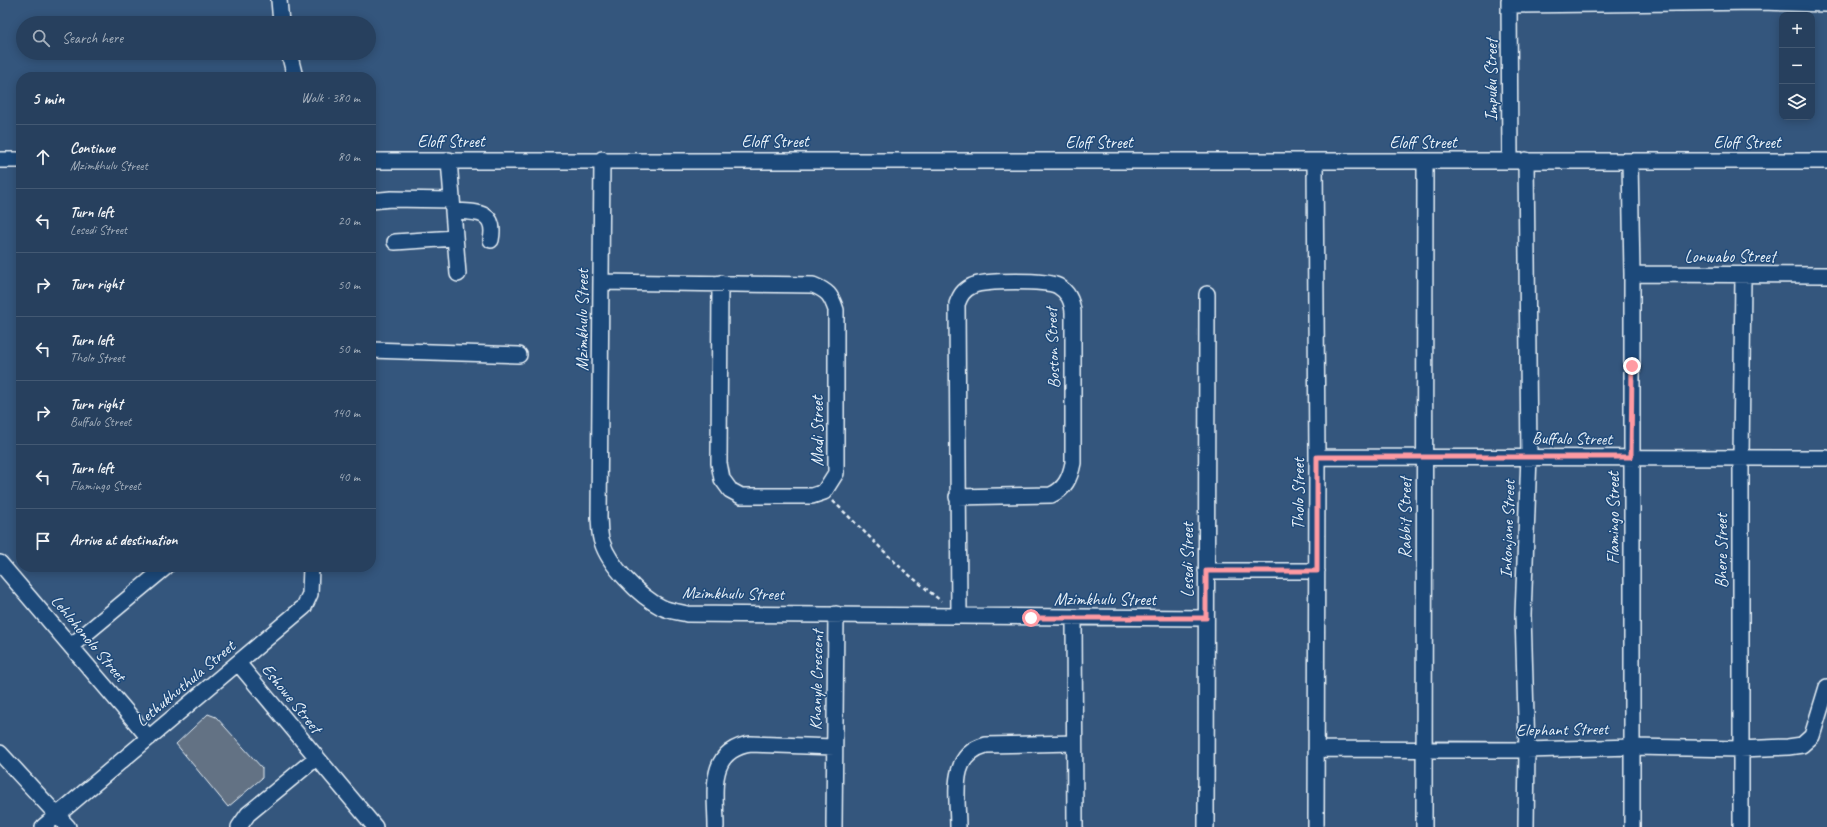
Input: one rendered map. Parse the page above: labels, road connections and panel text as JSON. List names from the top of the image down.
{
  "streets": {
    "street": [
      "Impuku Street",
      "Eloff Street",
      "Lonwabo Street",
      "Mzimkhulu Street",
      "Boston Street",
      "Madi Street",
      "Buffalo Street",
      "Tholo Street",
      "Rabbit Street",
      "Flamingo Street",
      "Inkonjane Street",
      "Bhere Street",
      "Lesedi Street",
      "Lehlohonolo Street",
      "Khanyle Crescent",
      "Lethukhuthula Street",
      "Eshowe Street",
      "Elephant Street"
    ]
  },
  "crossings": [
    ["Impuku Street", "Eloff Street"],
    ["Eloff Street", "Mzimkhulu Street"],
    ["Eloff Street", "Tholo Street"],
    ["Eloff Street", "Rabbit Street"],
    ["Eloff Street", "Flamingo Street"],
    ["Eloff Street", "Inkonjane Street"],
    ["Lonwabo Street", "Flamingo Street"],
    ["Lonwabo Street", "Bhere Street"],
    ["Mzimkhulu Street", "Boston Street"],
    ["Mzimkhulu Street", "Madi Street"],
    ["Mzimkhulu Street", "Lesedi Street"],
    ["Mzimkhulu Street", "Khanyle Crescent"],
    ["Buffalo Street", "Tholo Street"],
    ["Buffalo Street", "Rabbit Street"],
    ["Buffalo Street", "Flamingo Street"],
    ["Buffalo Street", "Inkonjane Street"],
    ["Buffalo Street", "Bhere Street"],
    ["Tholo Street", "Elephant Street"],
    ["Rabbit Street", "Elephant Street"],
    ["Flamingo Street", "Elephant Street"],
    ["Inkonjane Street", "Elephant Street"],
    ["Bhere Street", "Elephant Street"],
    ["Lehlohonolo Street", "Lethukhuthula Street"],
    ["Lethukhuthula Street", "Eshowe Street"]
  ],
  "page": {
    "map_buttons": ["+", "−"],
    "search": "Search here",
    "heading": ["5 min", "Walk · 380 m"],
    "list": [
      ["Continue", "Mzimkhulu Street", "80 m"],
      ["Turn left", "Lesedi Street", "20 m"],
      ["Turn right", "50 m"],
      ["Turn left", "Tholo Street", "50 m"],
      ["Turn right", "Buffalo Street", "140 m"],
      ["Turn left", "Flamingo Street", "40 m"],
      "Arrive at destination"
    ]
  }
}
